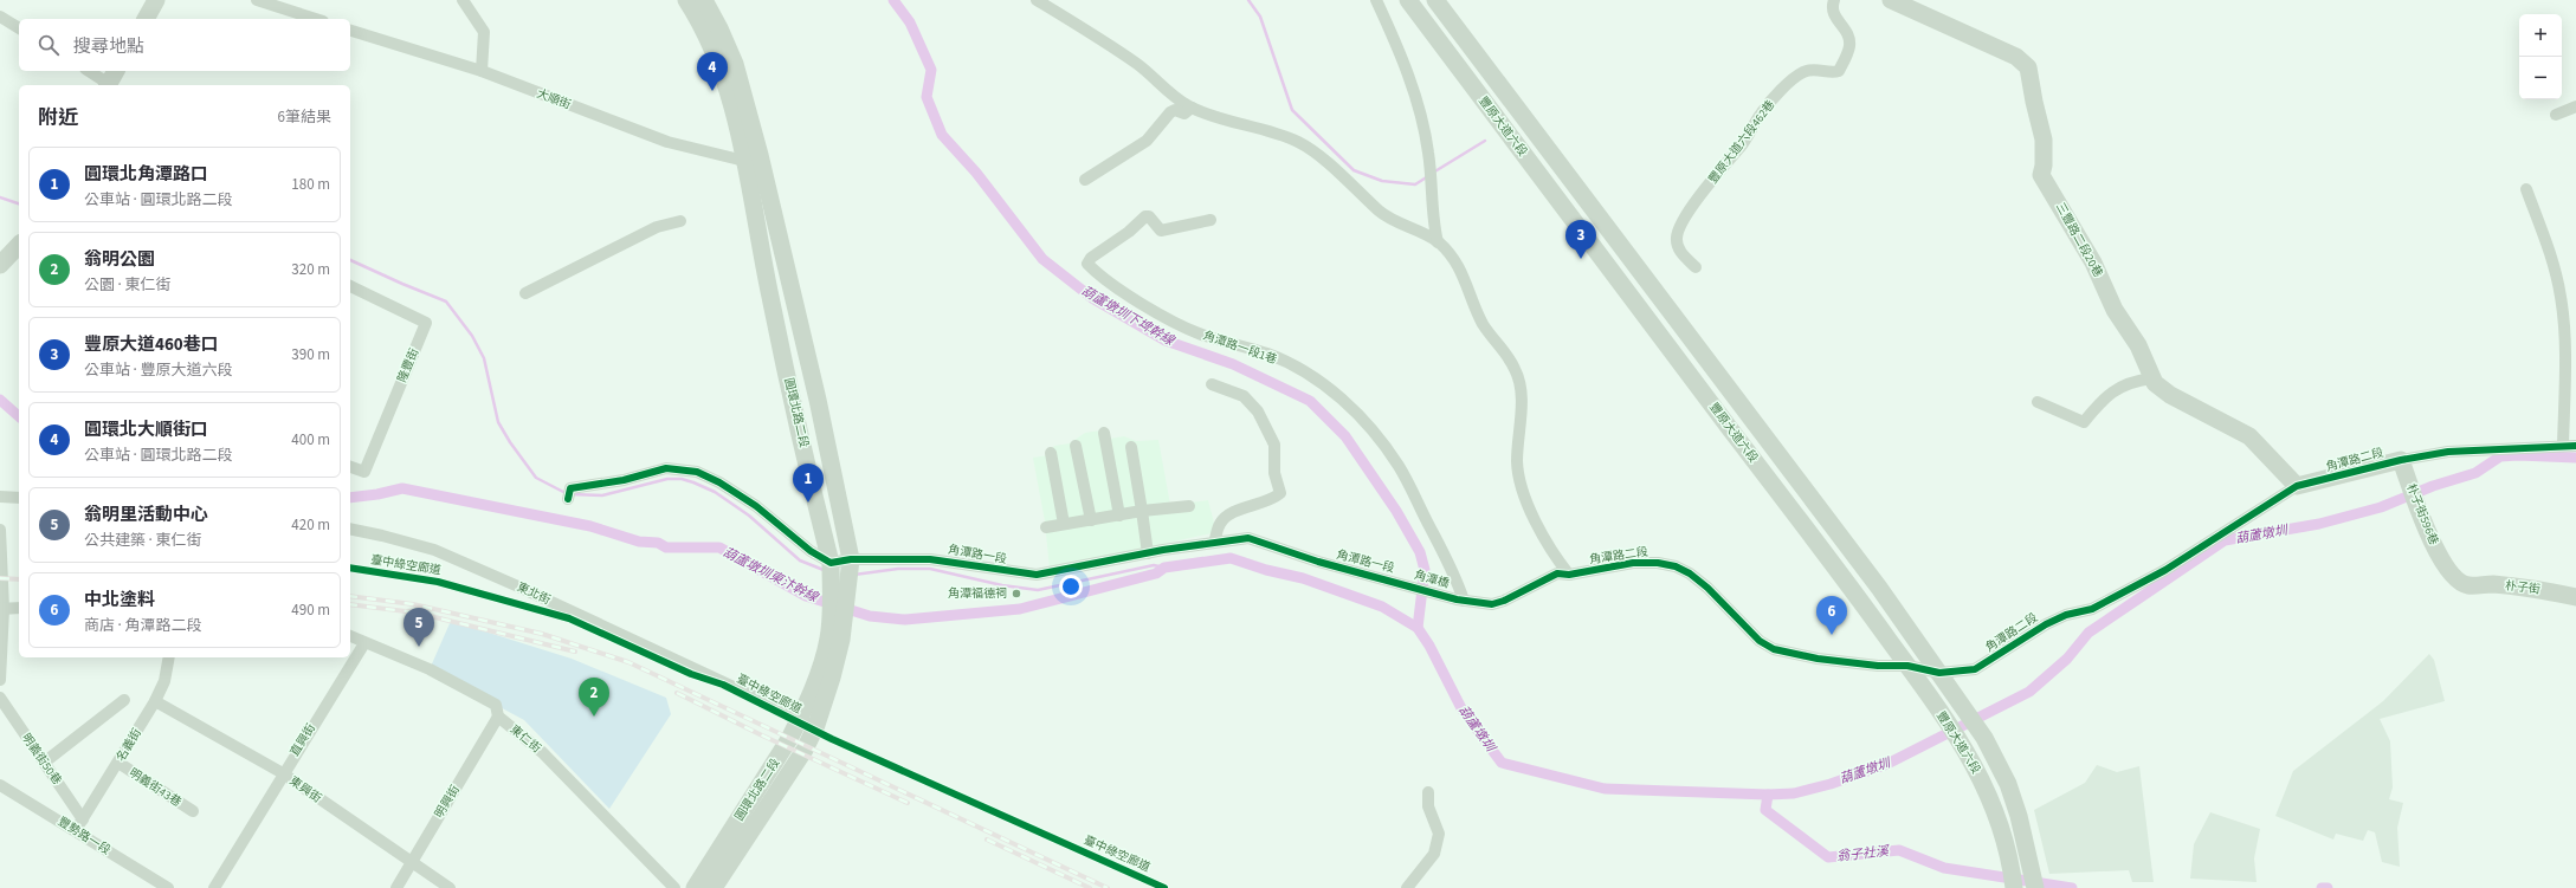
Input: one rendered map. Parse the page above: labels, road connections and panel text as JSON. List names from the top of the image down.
{
  "streets": {
    "street": [
      "大順街",
      "豐原大道六段",
      "豐原大道六段462巷",
      "三豐路二段20巷",
      "角潭路一段1巷",
      "隆豐街",
      "圓環北路二段",
      "角潭路二段",
      "朴子街596巷",
      "角潭路一段",
      "角潭橋",
      "朴子街",
      "東北街",
      "東仁街",
      "直興街",
      "名義街",
      "明義街50巷",
      "明義街43巷",
      "東興街",
      "明興街",
      "豐勢路一段"
    ],
    "cycle path": ["臺中綠空廊道"]
  },
  "crossings": [
    ["大順街", "圓環北路二段"],
    ["豐原大道六段", "角潭路二段"],
    ["三豐路二段20巷", "角潭路二段"],
    ["角潭路一段1巷", "角潭路二段"],
    ["角潭路一段1巷", "角潭橋"],
    ["圓環北路二段", "角潭路一段"],
    ["圓環北路二段", "東北街"],
    ["角潭路二段", "朴子街596巷"],
    ["角潭路二段", "角潭橋"],
    ["朴子街596巷", "朴子街"],
    ["角潭路一段", "角潭橋"],
    ["東仁街", "直興街"],
    ["東仁街", "明興街"],
    ["直興街", "東興街"],
    ["名義街", "明義街50巷"],
    ["名義街", "明義街43巷"],
    ["名義街", "東興街"],
    ["名義街", "豐勢路一段"],
    ["東興街", "明興街"]
  ],
  "water": [
    "葫蘆墩圳下埤幹線",
    "葫蘆墩圳",
    "葫蘆墩圳東汴幹線",
    "翁子社溪"
  ],
  "places": ["角潭福德祠"],
  "page": {
    "map_buttons": ["+", "−"],
    "search": "搜尋地點",
    "pins": [
      "4",
      "3",
      "1",
      "6",
      "5",
      "2"
    ],
    "heading": ["附近", "6筆結果"],
    "list": [
      {
        "mark": "1",
        "name": "圓環北角潭路口",
        "note": "公車站 · 圓環北路二段",
        "value": "180 m"
      },
      {
        "mark": "2",
        "name": "翁明公園",
        "note": "公園 · 東仁街",
        "value": "320 m"
      },
      {
        "mark": "3",
        "name": "豐原大道460巷口",
        "note": "公車站 · 豐原大道六段",
        "value": "390 m"
      },
      {
        "mark": "4",
        "name": "圓環北大順街口",
        "note": "公車站 · 圓環北路二段",
        "value": "400 m"
      },
      {
        "mark": "5",
        "name": "翁明里活動中心",
        "note": "公共建築 · 東仁街",
        "value": "420 m"
      },
      {
        "mark": "6",
        "name": "中北塗料",
        "note": "商店 · 角潭路二段",
        "value": "490 m"
      }
    ]
  }
}
